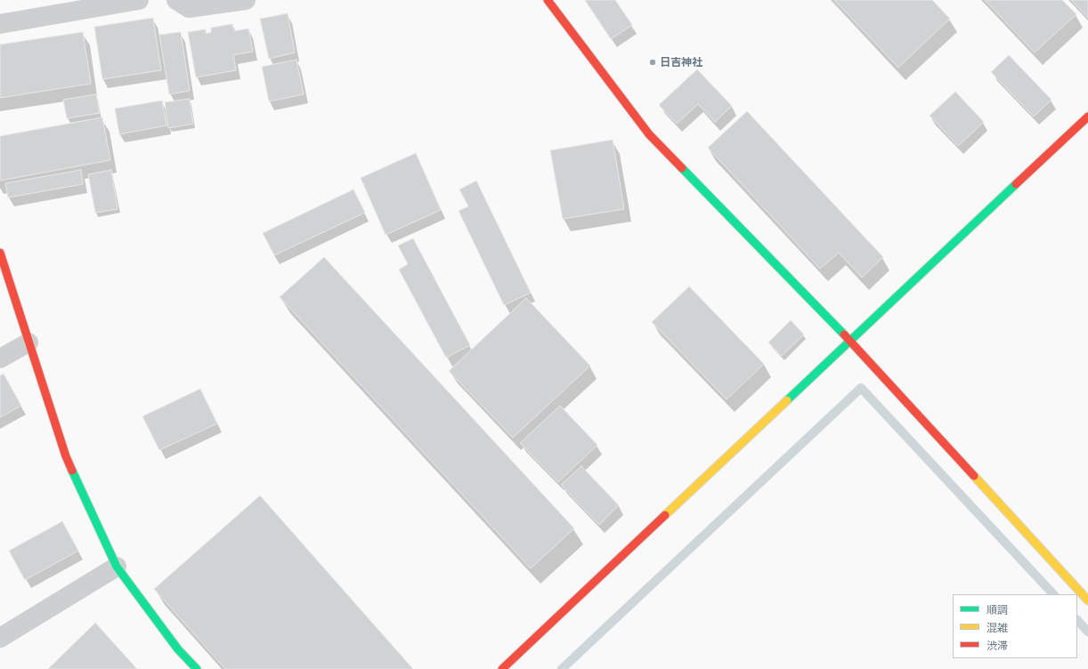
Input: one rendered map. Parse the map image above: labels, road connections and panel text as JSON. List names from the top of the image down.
{
  "places": ["日吉神社"],
  "legend": ["順調", "混雑", "渋滞"]
}
